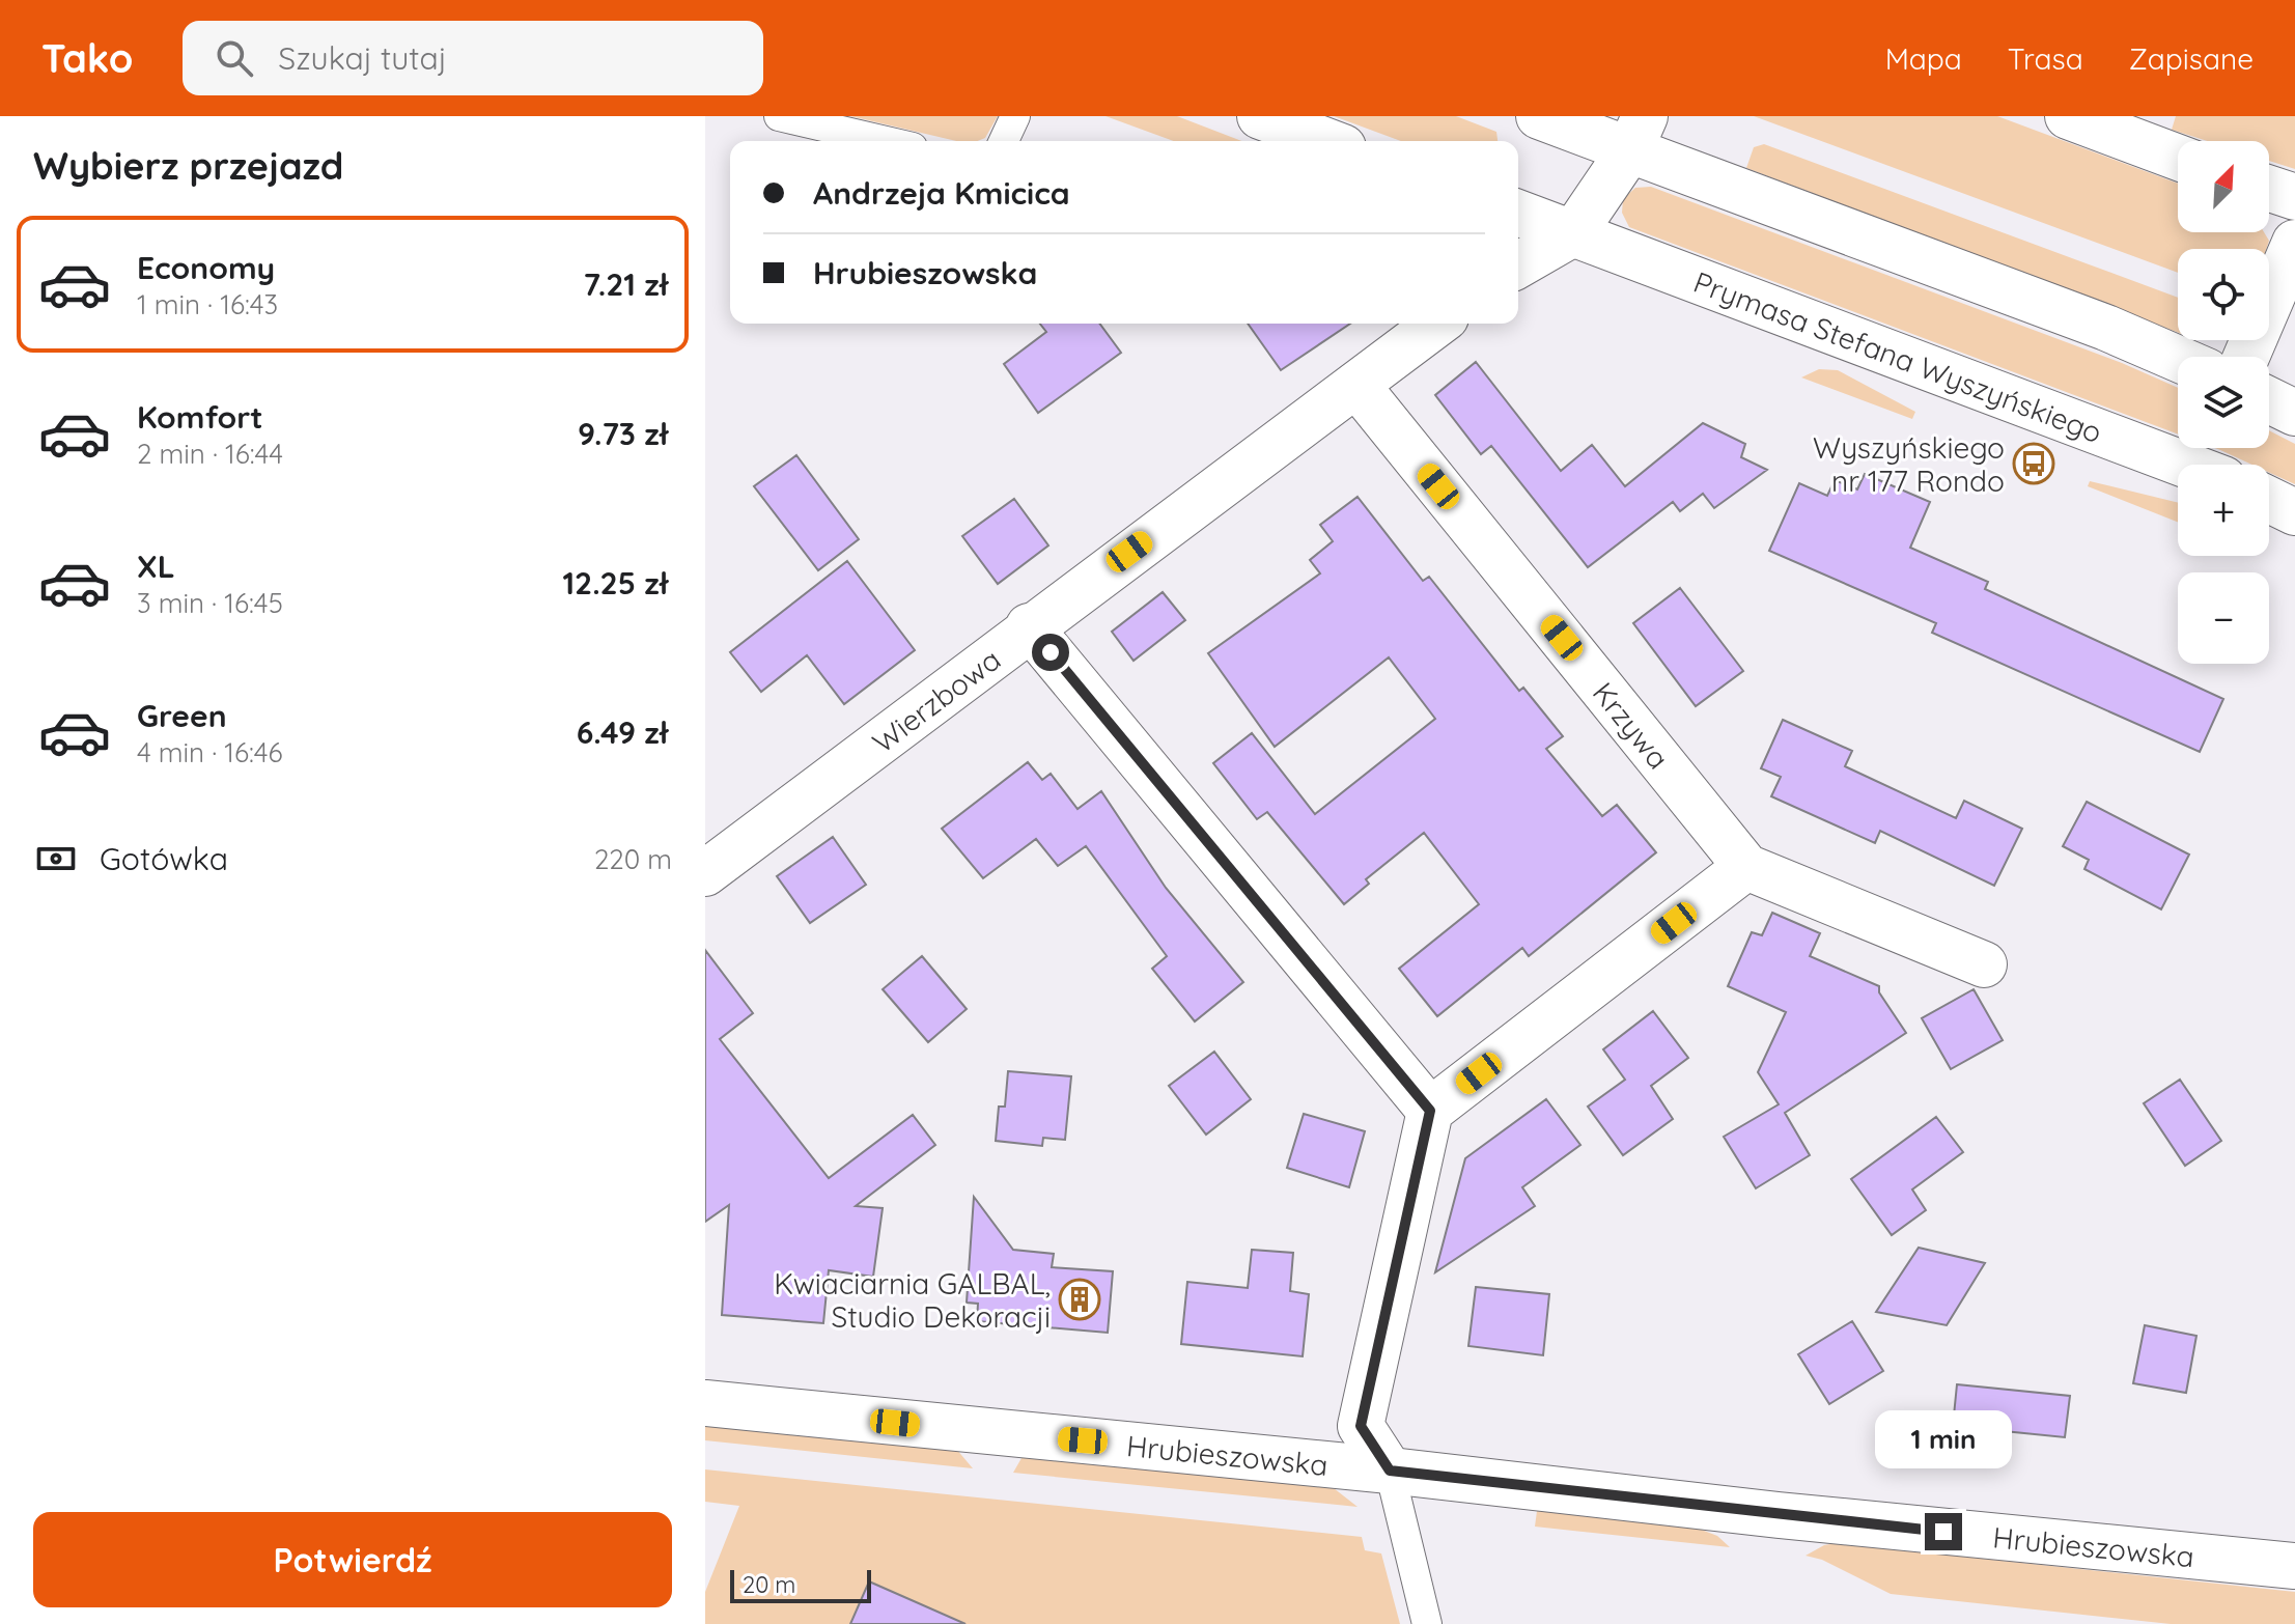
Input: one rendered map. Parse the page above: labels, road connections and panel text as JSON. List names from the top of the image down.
{
  "streets": {
    "street": [
      "Prymasa Stefana Wyszyńskiego",
      "Wierzbowa",
      "Krzywa",
      "Hrubieszowska"
    ]
  },
  "crossings": [
    ["Wierzbowa", "Krzywa"]
  ],
  "places": {
    "bus stop": ["Wyszyńskiego nr 177 Rondo"],
    "building": ["Kwiaciarnia GALBAL, Studio Dekoracji"]
  },
  "scale_bar": "20 m",
  "north": "top right",
  "page": {
    "header": "Tako",
    "search": "Szukaj tutaj",
    "nav": ["Mapa", "Trasa", "Zapisane"],
    "heading": "Wybierz przejazd",
    "map_buttons": ["+", "−"],
    "banner": ["Andrzeja Kmicica", "Hrubieszowska"],
    "list": [
      {
        "name": "Economy",
        "note": "1 min · 16:43",
        "value": "7.21 zł"
      },
      {
        "name": "Komfort",
        "note": "2 min · 16:44",
        "value": "9.73 zł"
      },
      {
        "name": "XL",
        "note": "3 min · 16:45",
        "value": "12.25 zł"
      },
      {
        "name": "Green",
        "note": "4 min · 16:46",
        "value": "6.49 zł"
      }
    ],
    "pay": ["Gotówka", "220 m"],
    "bubble": "1 min",
    "buttons": "Potwierdź",
    "scale": "20 m"
  }
}
